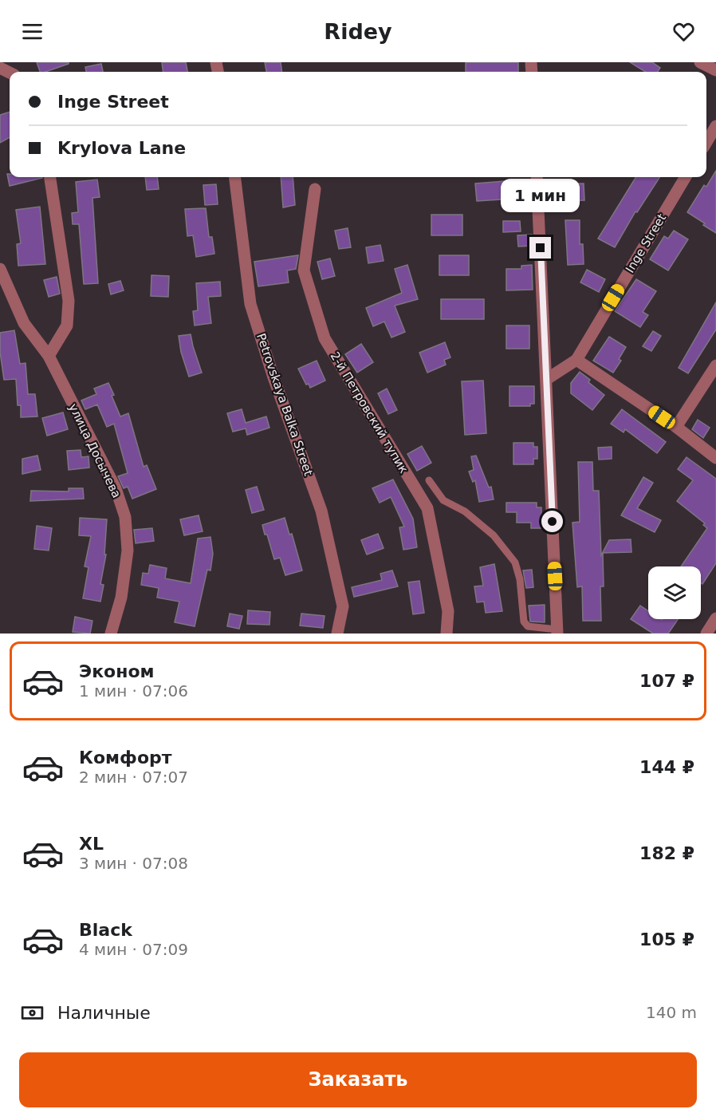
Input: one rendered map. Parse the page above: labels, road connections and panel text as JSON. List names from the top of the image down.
{
  "streets": {
    "street": [
      "Inge Street",
      "Petrovskaya Balka Street",
      "2-й Петровский тупик",
      "улица Досычева"
    ]
  },
  "page": {
    "header": "Ridey",
    "banner": ["Inge Street", "Krylova Lane"],
    "bubble": "1 мин",
    "list": [
      {
        "name": "Эконом",
        "note": "1 мин · 07:06",
        "value": "107 ₽"
      },
      {
        "name": "Комфорт",
        "note": "2 мин · 07:07",
        "value": "144 ₽"
      },
      {
        "name": "XL",
        "note": "3 мин · 07:08",
        "value": "182 ₽"
      },
      {
        "name": "Black",
        "note": "4 мин · 07:09",
        "value": "105 ₽"
      }
    ],
    "pay": ["Наличные", "140 m"],
    "buttons": "Заказать"
  }
}
